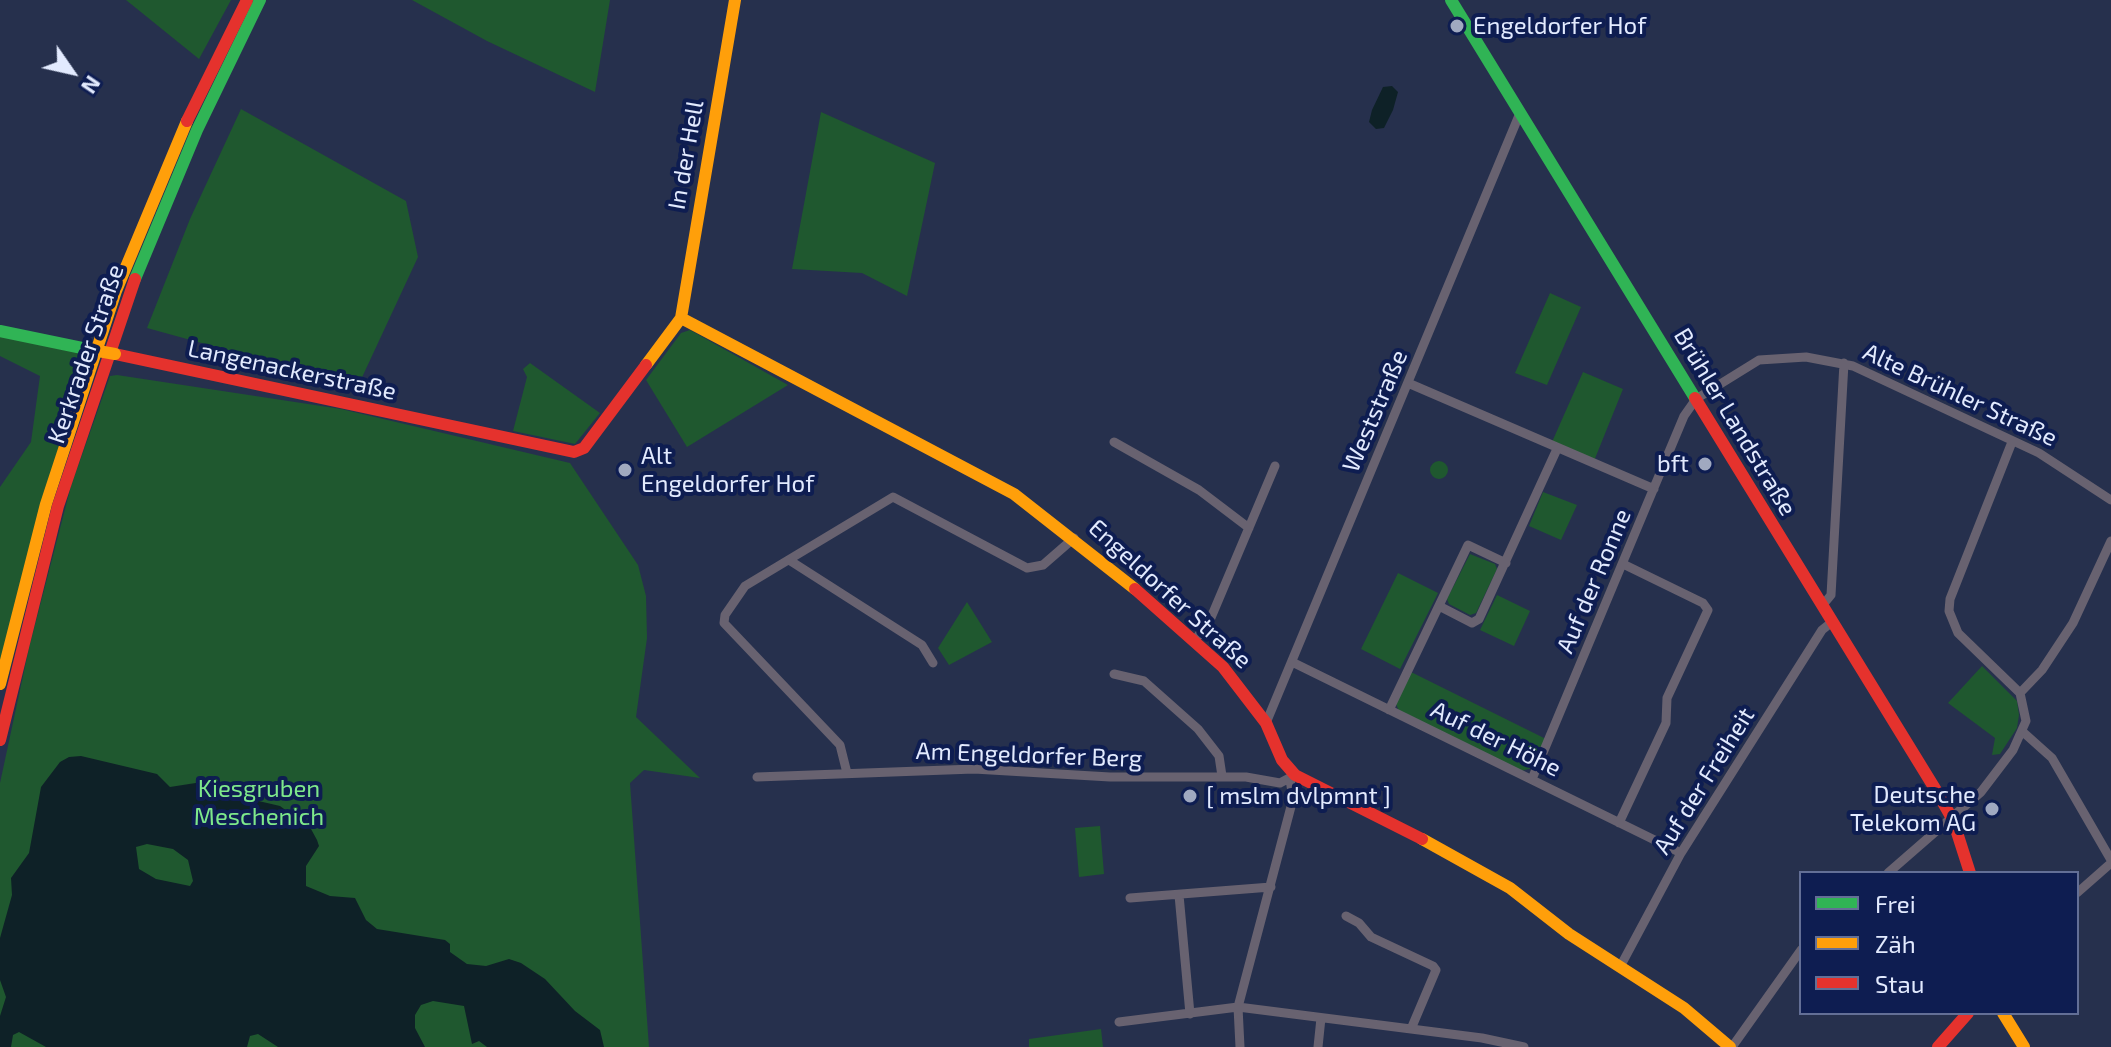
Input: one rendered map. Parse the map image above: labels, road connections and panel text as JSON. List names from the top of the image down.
{
  "streets": {
    "main road": [
      "In der Hell",
      "Kerkrader Straße",
      "Langenackerstraße",
      "Brühler Landstraße",
      "Engeldorfer Straße"
    ],
    "street": [
      "Alte Brühler Straße",
      "Weststraße",
      "Auf der Ronne",
      "Auf der Höhe",
      "Am Engeldorfer Berg",
      "Auf der Freiheit"
    ]
  },
  "crossings": [
    ["In der Hell", "Langenackerstraße"],
    ["In der Hell", "Engeldorfer Straße"],
    ["Langenackerstraße", "Engeldorfer Straße"],
    ["Alte Brühler Straße", "Brühler Landstraße"],
    ["Alte Brühler Straße", "Auf der Ronne"],
    ["Weststraße", "Brühler Landstraße"],
    ["Weststraße", "Engeldorfer Straße"],
    ["Weststraße", "Auf der Höhe"],
    ["Brühler Landstraße", "Auf der Ronne"],
    ["Brühler Landstraße", "Auf der Freiheit"],
    ["Auf der Ronne", "Auf der Höhe"],
    ["Engeldorfer Straße", "Am Engeldorfer Berg"],
    ["Auf der Höhe", "Auf der Freiheit"]
  ],
  "parks": ["Kiesgruben Meschenich"],
  "places": [
    "Engeldorfer Hof",
    "bft",
    "Alt Engeldorfer Hof",
    "[ mslm dvlpmnt ]",
    "Deutsche Telekom AG"
  ],
  "legend": ["Frei", "Zäh", "Stau"],
  "north": "bottom right"
}
